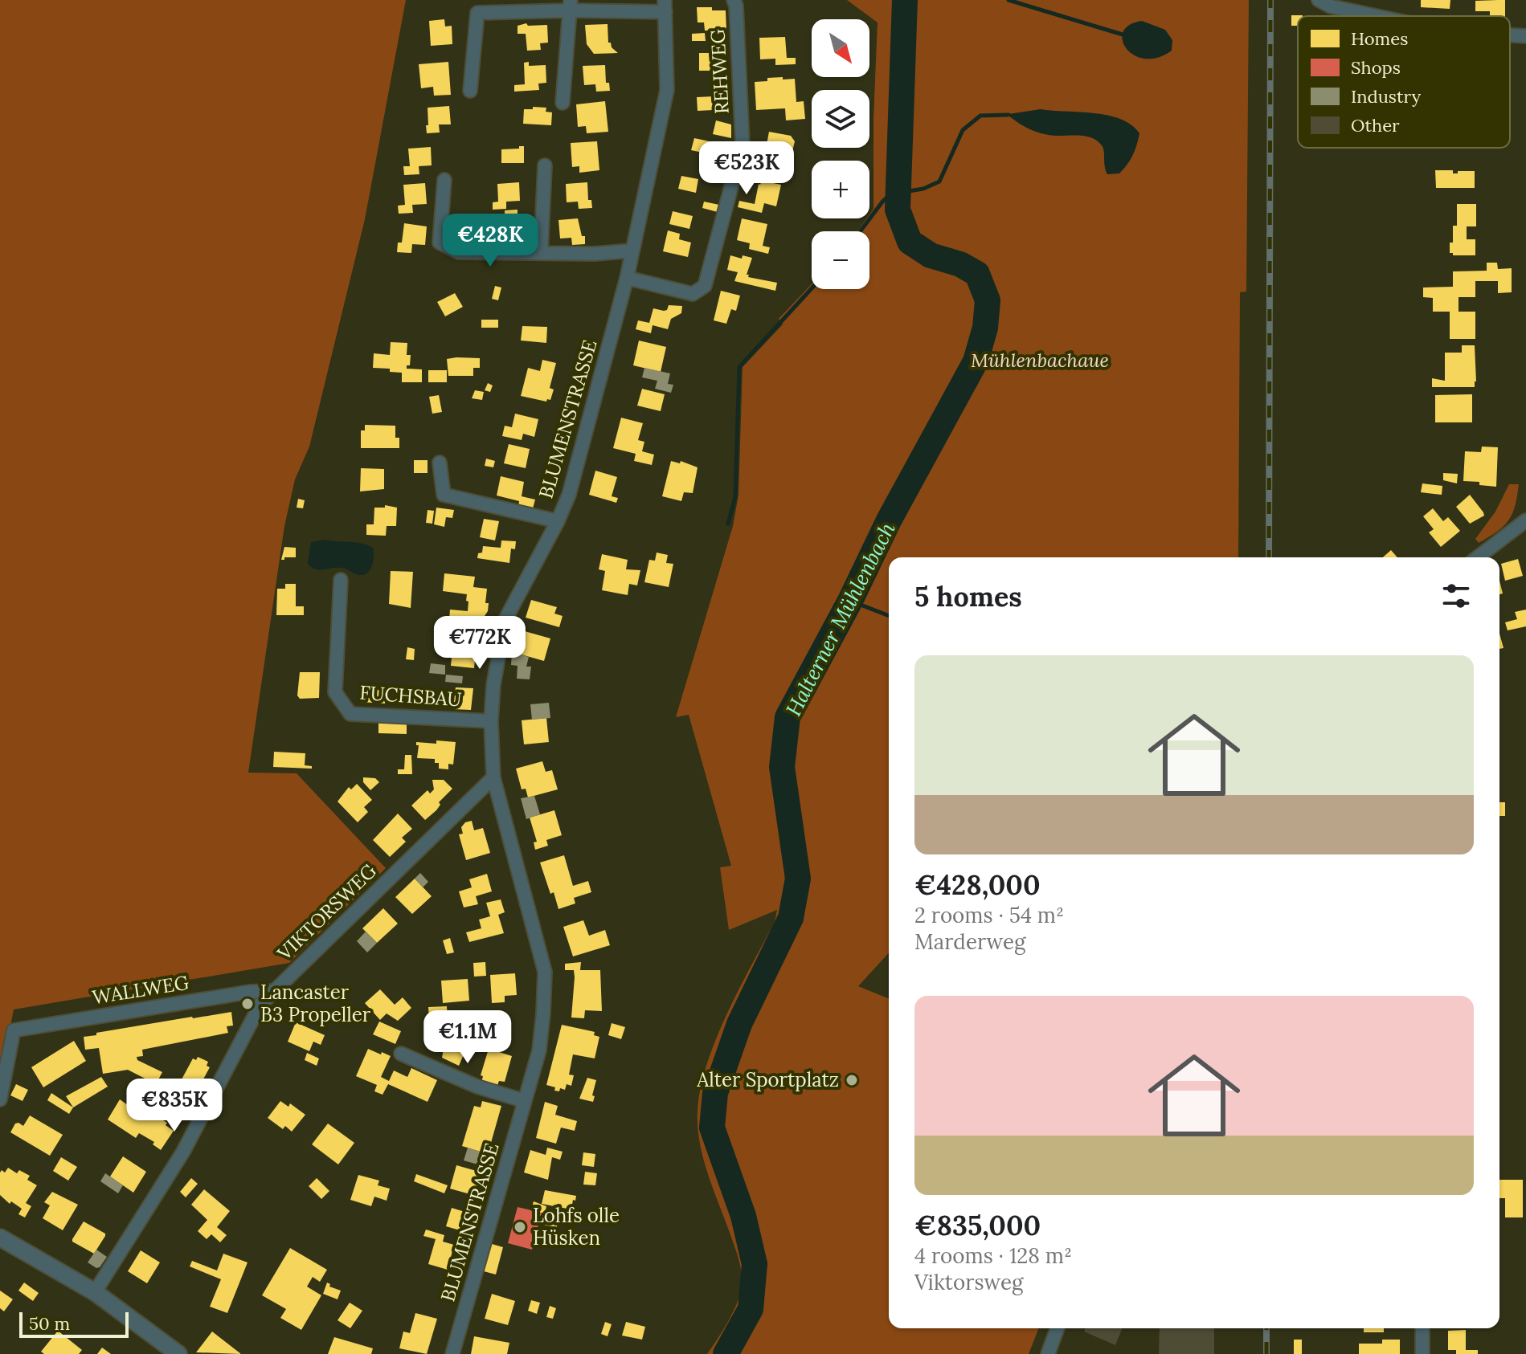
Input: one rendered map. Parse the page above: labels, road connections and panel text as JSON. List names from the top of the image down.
{
  "streets": {
    "street": [
      "REHWEG",
      "BLUMENSTRASSE",
      "FUCHSBAU",
      "VIKTORSWEG",
      "WALLWEG"
    ]
  },
  "crossings": [
    ["REHWEG", "BLUMENSTRASSE"],
    ["BLUMENSTRASSE", "FUCHSBAU"],
    ["BLUMENSTRASSE", "VIKTORSWEG"],
    ["VIKTORSWEG", "WALLWEG"]
  ],
  "water": ["Halterner Mühlenbach"],
  "parks": ["Mühlenbachaue"],
  "places": ["Lancaster B3 Propeller", "Alter Sportplatz", "Lohfs olle Hüsken"],
  "legend": [
    "Homes",
    "Shops",
    "Industry",
    "Other"
  ],
  "scale_bar": "50 m",
  "north": "bottom right",
  "page": {
    "map_buttons": ["+", "−"],
    "price": [
      "€523K",
      "€428K",
      "€772K",
      "€1.1M",
      "€835K"
    ],
    "heading": "5 homes",
    "list": [
      {
        "name": "€428,000",
        "note": "2 rooms · 54 m² · Marderweg"
      },
      {
        "name": "€835,000",
        "note": "4 rooms · 128 m² · Viktorsweg"
      }
    ],
    "scale": "50 m"
  }
}
